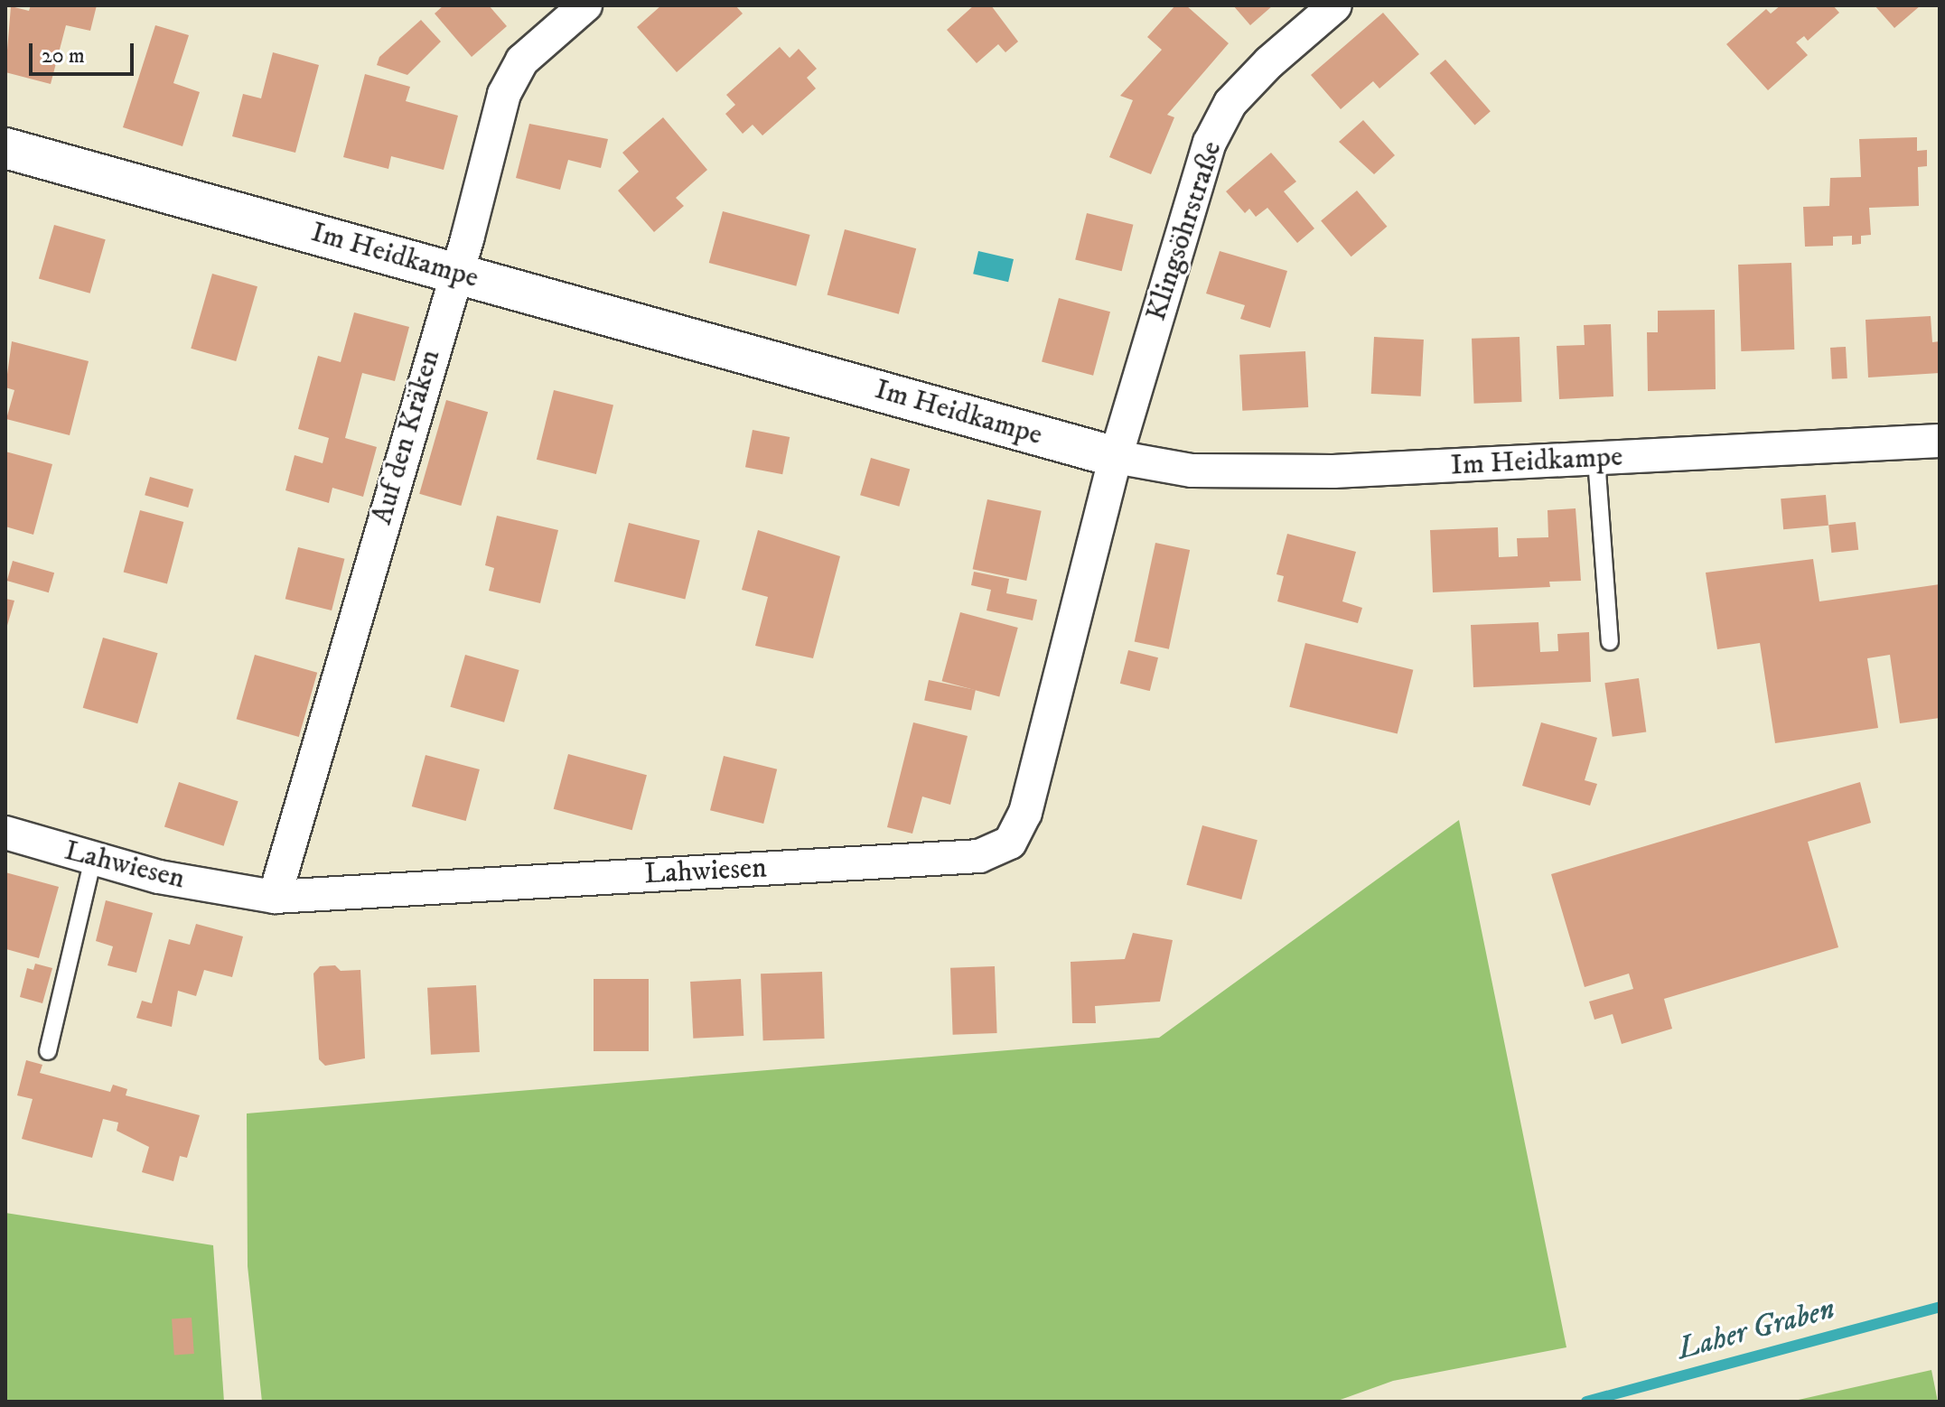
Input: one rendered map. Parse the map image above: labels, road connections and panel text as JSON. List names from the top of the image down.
{
  "streets": {
    "street": [
      "Klingsöhrstraße",
      "Im Heidkampe",
      "Auf den Kräken",
      "Lahwiesen"
    ]
  },
  "crossings": [
    ["Klingsöhrstraße", "Im Heidkampe"],
    ["Klingsöhrstraße", "Lahwiesen"],
    ["Im Heidkampe", "Auf den Kräken"],
    ["Im Heidkampe", "Lahwiesen"],
    ["Auf den Kräken", "Lahwiesen"]
  ],
  "water": ["Laher Graben"],
  "scale_bar": "20 m"
}
